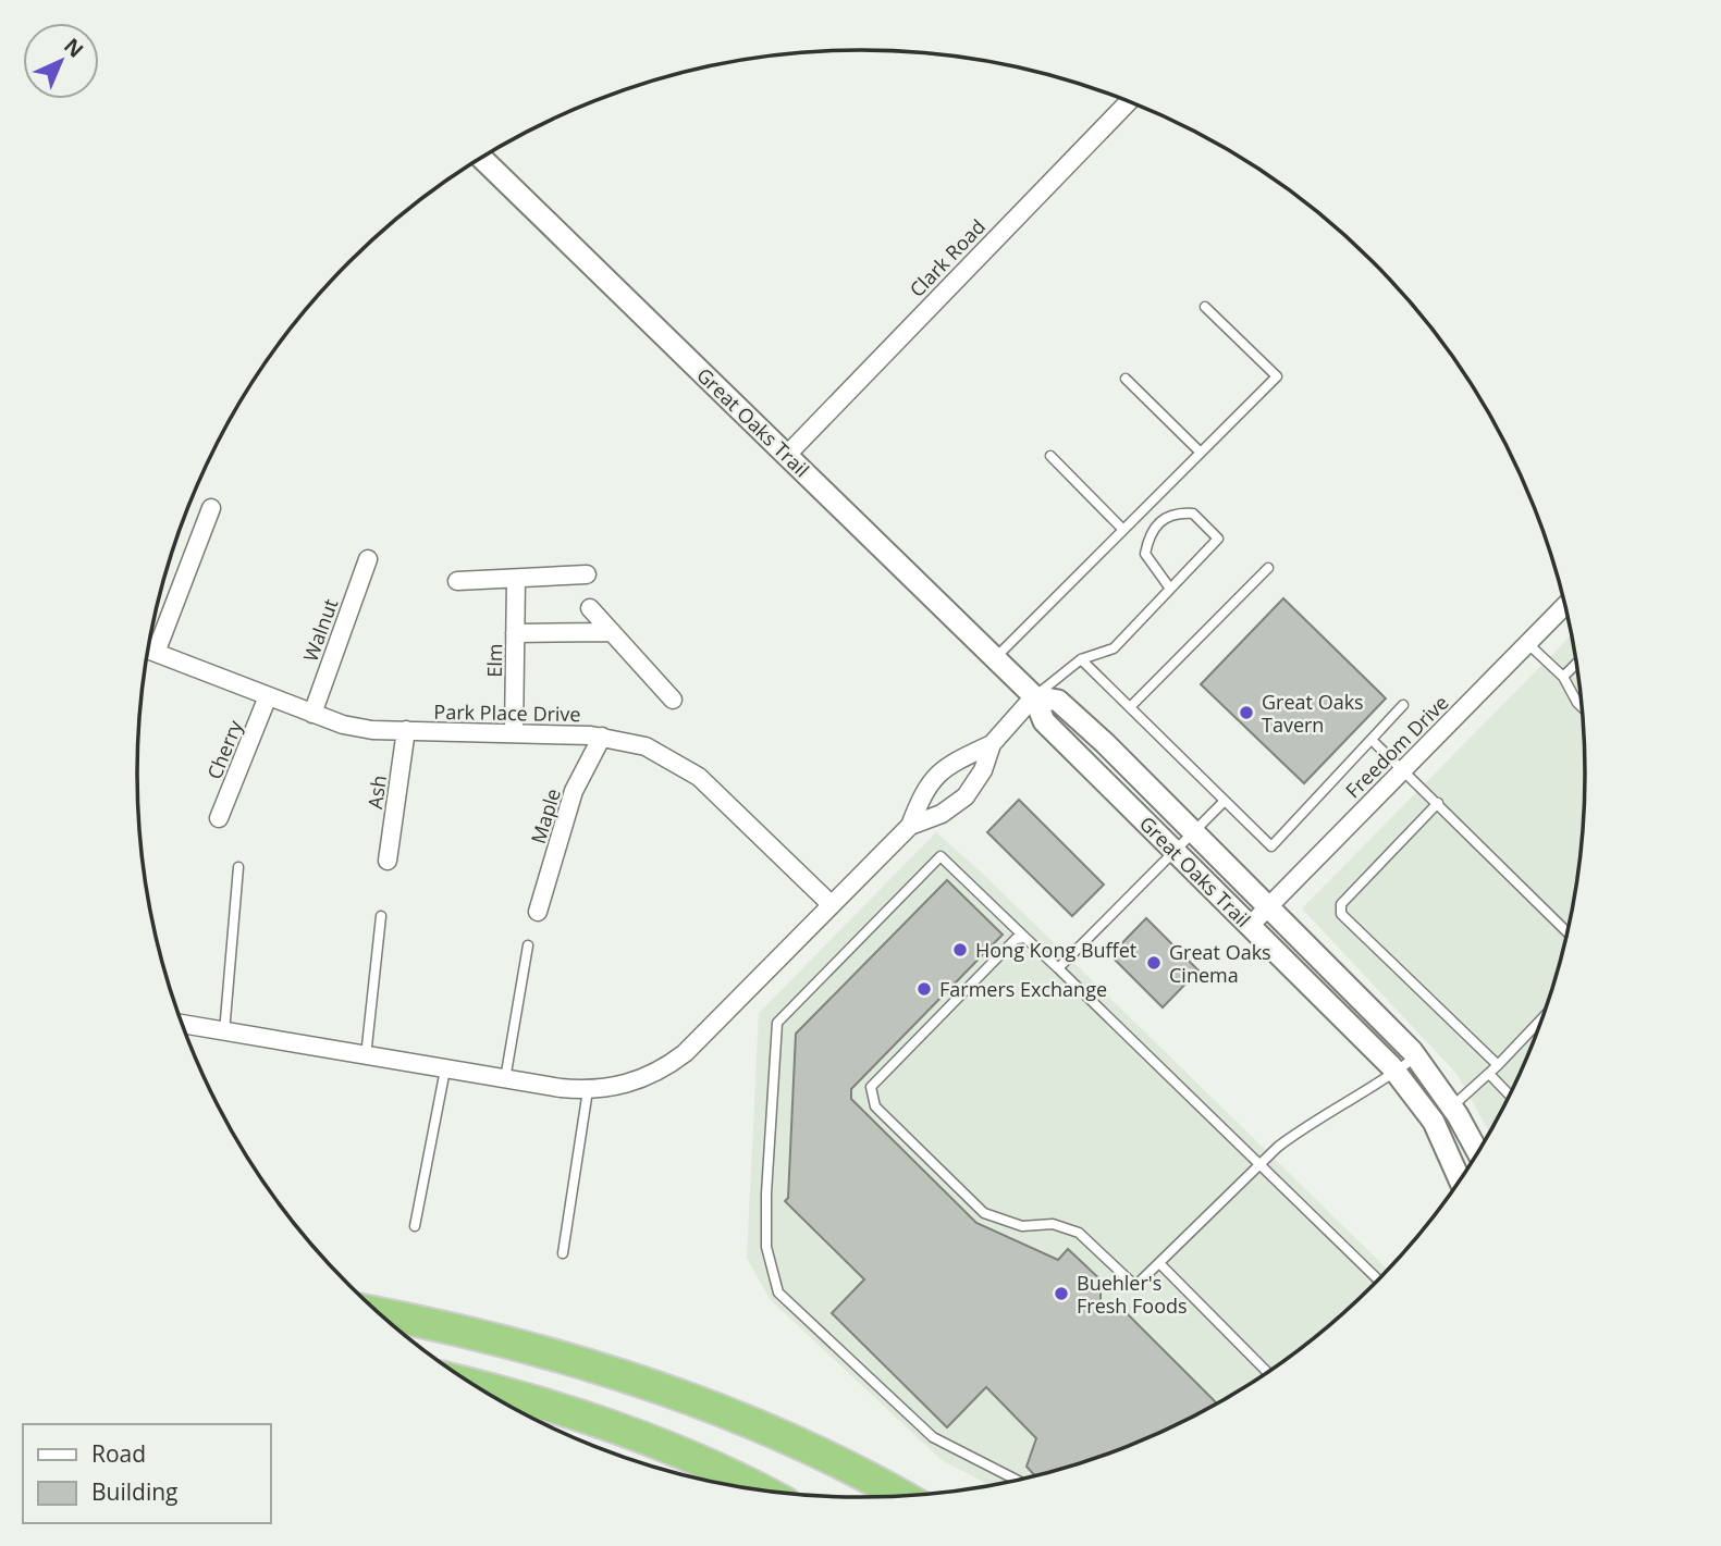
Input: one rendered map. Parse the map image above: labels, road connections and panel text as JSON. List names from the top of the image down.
{
  "streets": {
    "street": [
      "Clark Road",
      "Great Oaks Trail",
      "Walnut",
      "Elm",
      "Park Place Drive",
      "Freedom Drive",
      "Cherry",
      "Ash",
      "Maple"
    ]
  },
  "crossings": [
    ["Clark Road", "Great Oaks Trail"],
    ["Great Oaks Trail", "Freedom Drive"],
    ["Walnut", "Park Place Drive"],
    ["Elm", "Park Place Drive"],
    ["Park Place Drive", "Cherry"],
    ["Park Place Drive", "Ash"],
    ["Park Place Drive", "Maple"]
  ],
  "places": [
    "Great Oaks Tavern",
    "Hong Kong Buffet",
    "Great Oaks Cinema",
    "Farmers Exchange",
    "Buehler's Fresh Foods"
  ],
  "legend": ["Road", "Building"],
  "north": "top right"
}
